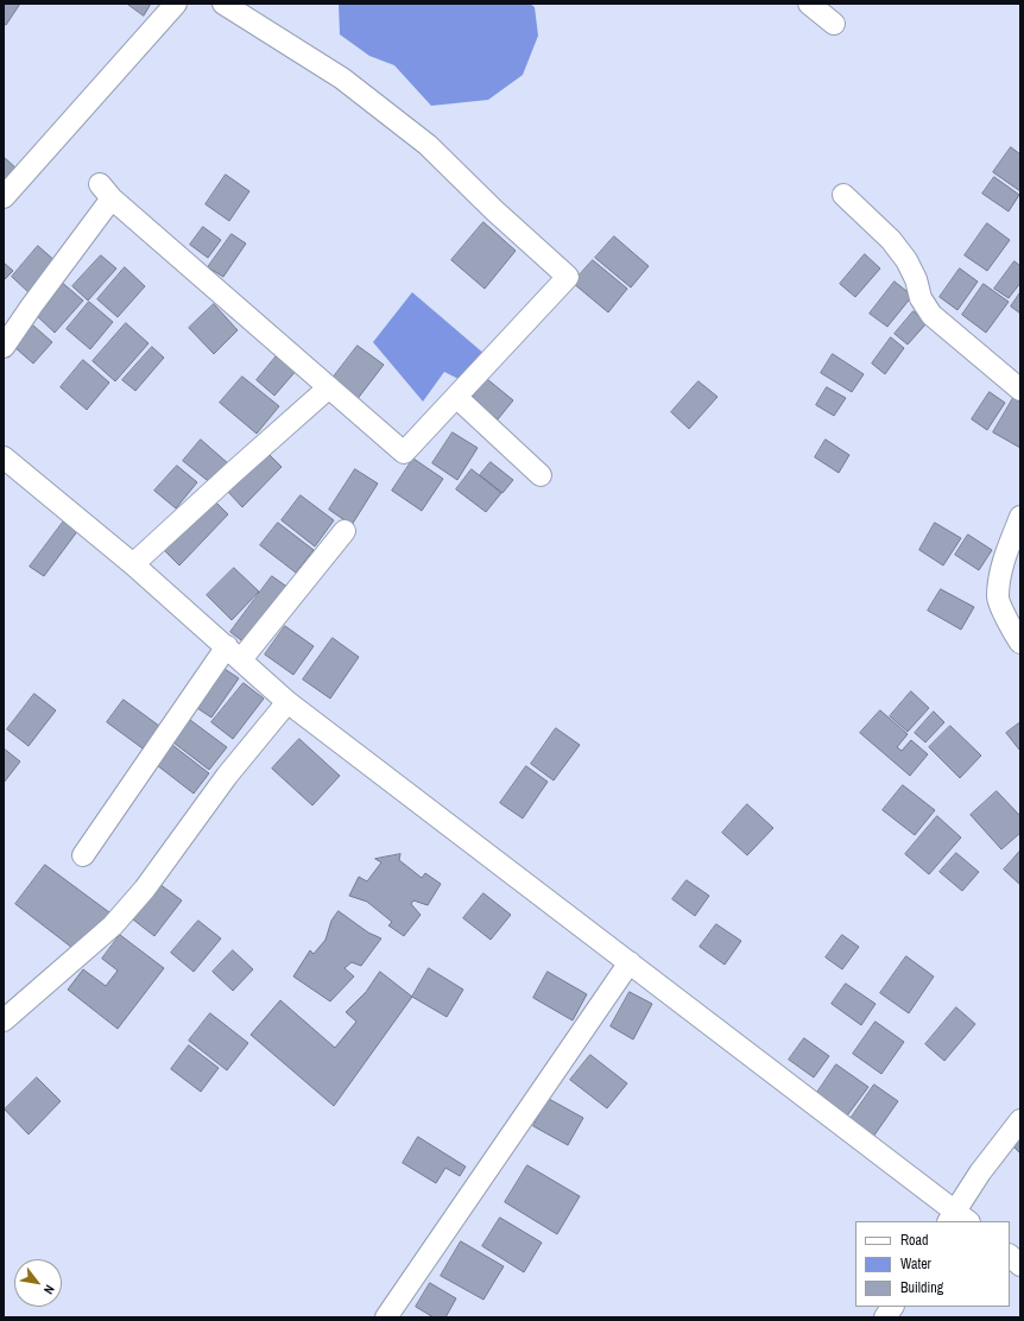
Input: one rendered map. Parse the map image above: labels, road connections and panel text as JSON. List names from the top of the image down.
{
  "legend": ["Road", "Water", "Building"],
  "north": "bottom right"
}
